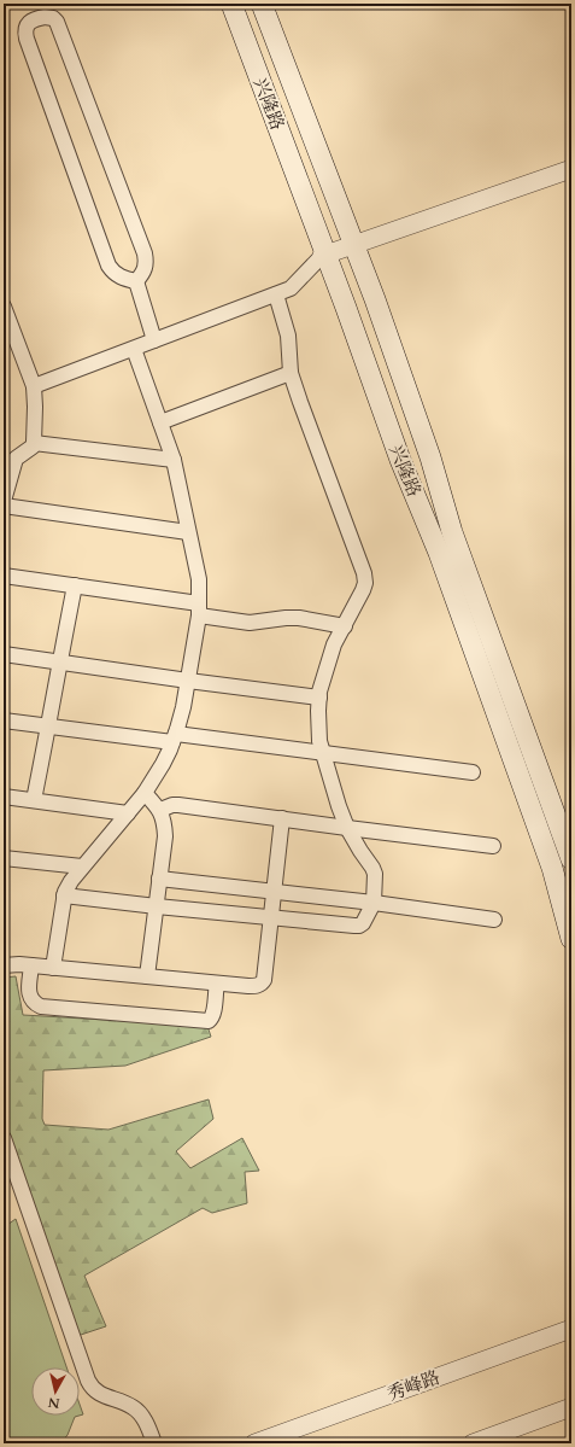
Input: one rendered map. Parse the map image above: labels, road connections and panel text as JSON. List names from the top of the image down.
{
  "streets": {
    "main road": ["兴隆路"],
    "street": ["秀峰路"]
  },
  "north": "bottom"
}
